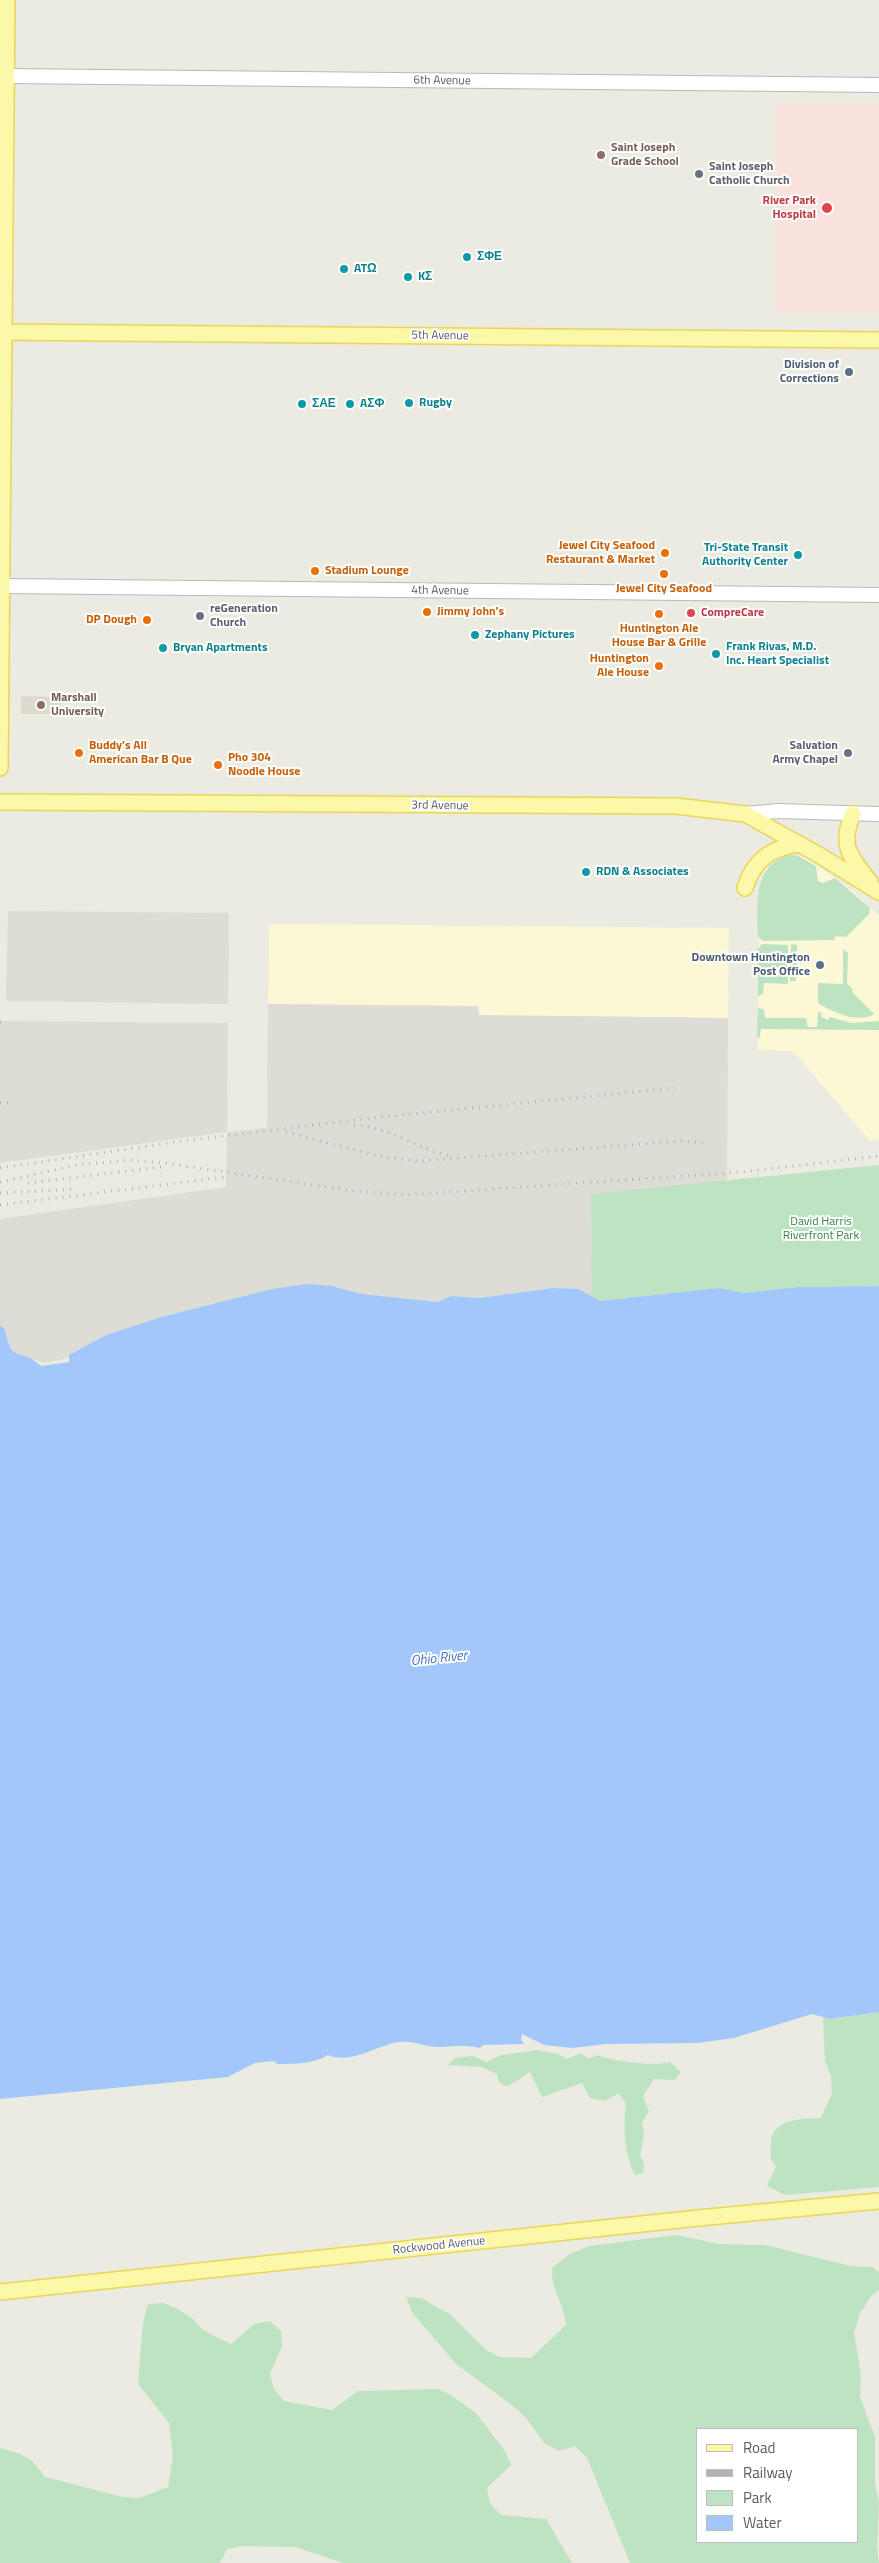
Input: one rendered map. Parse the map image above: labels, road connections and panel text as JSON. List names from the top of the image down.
{
  "streets": {
    "main road": ["5th Avenue", "3rd Avenue", "Rockwood Avenue"],
    "street": ["6th Avenue", "4th Avenue"]
  },
  "water": ["Ohio River"],
  "parks": ["David Harris Riverfront Park"],
  "places": [
    "Saint Joseph Grade School",
    "Saint Joseph Catholic Church",
    "River Park Hospital",
    "ΣΦΕ",
    "ATΩ",
    "KΣ",
    "Division of Corrections",
    "Rugby",
    "ΣΑΕ",
    "AΣΦ",
    "Jewel City Seafood Restaurant & Market",
    "Tri-State Transit Authority Center",
    "Stadium Lounge",
    "Jewel City Seafood",
    "Jimmy John's",
    "CompreCare",
    "Huntington Ale House Bar & Grille",
    "reGeneration Church",
    "DP Dough",
    "Zephany Pictures",
    "Bryan Apartments",
    "Frank Rivas, M.D. Inc. Heart Specialist",
    "Huntington Ale House",
    "Marshall University",
    "Buddy's All American Bar B Que",
    "Salvation Army Chapel",
    "Pho 304 Noodle House",
    "RDN & Associates",
    "Downtown Huntington Post Office"
  ],
  "legend": [
    "Road",
    "Railway",
    "Park",
    "Water"
  ]
}
